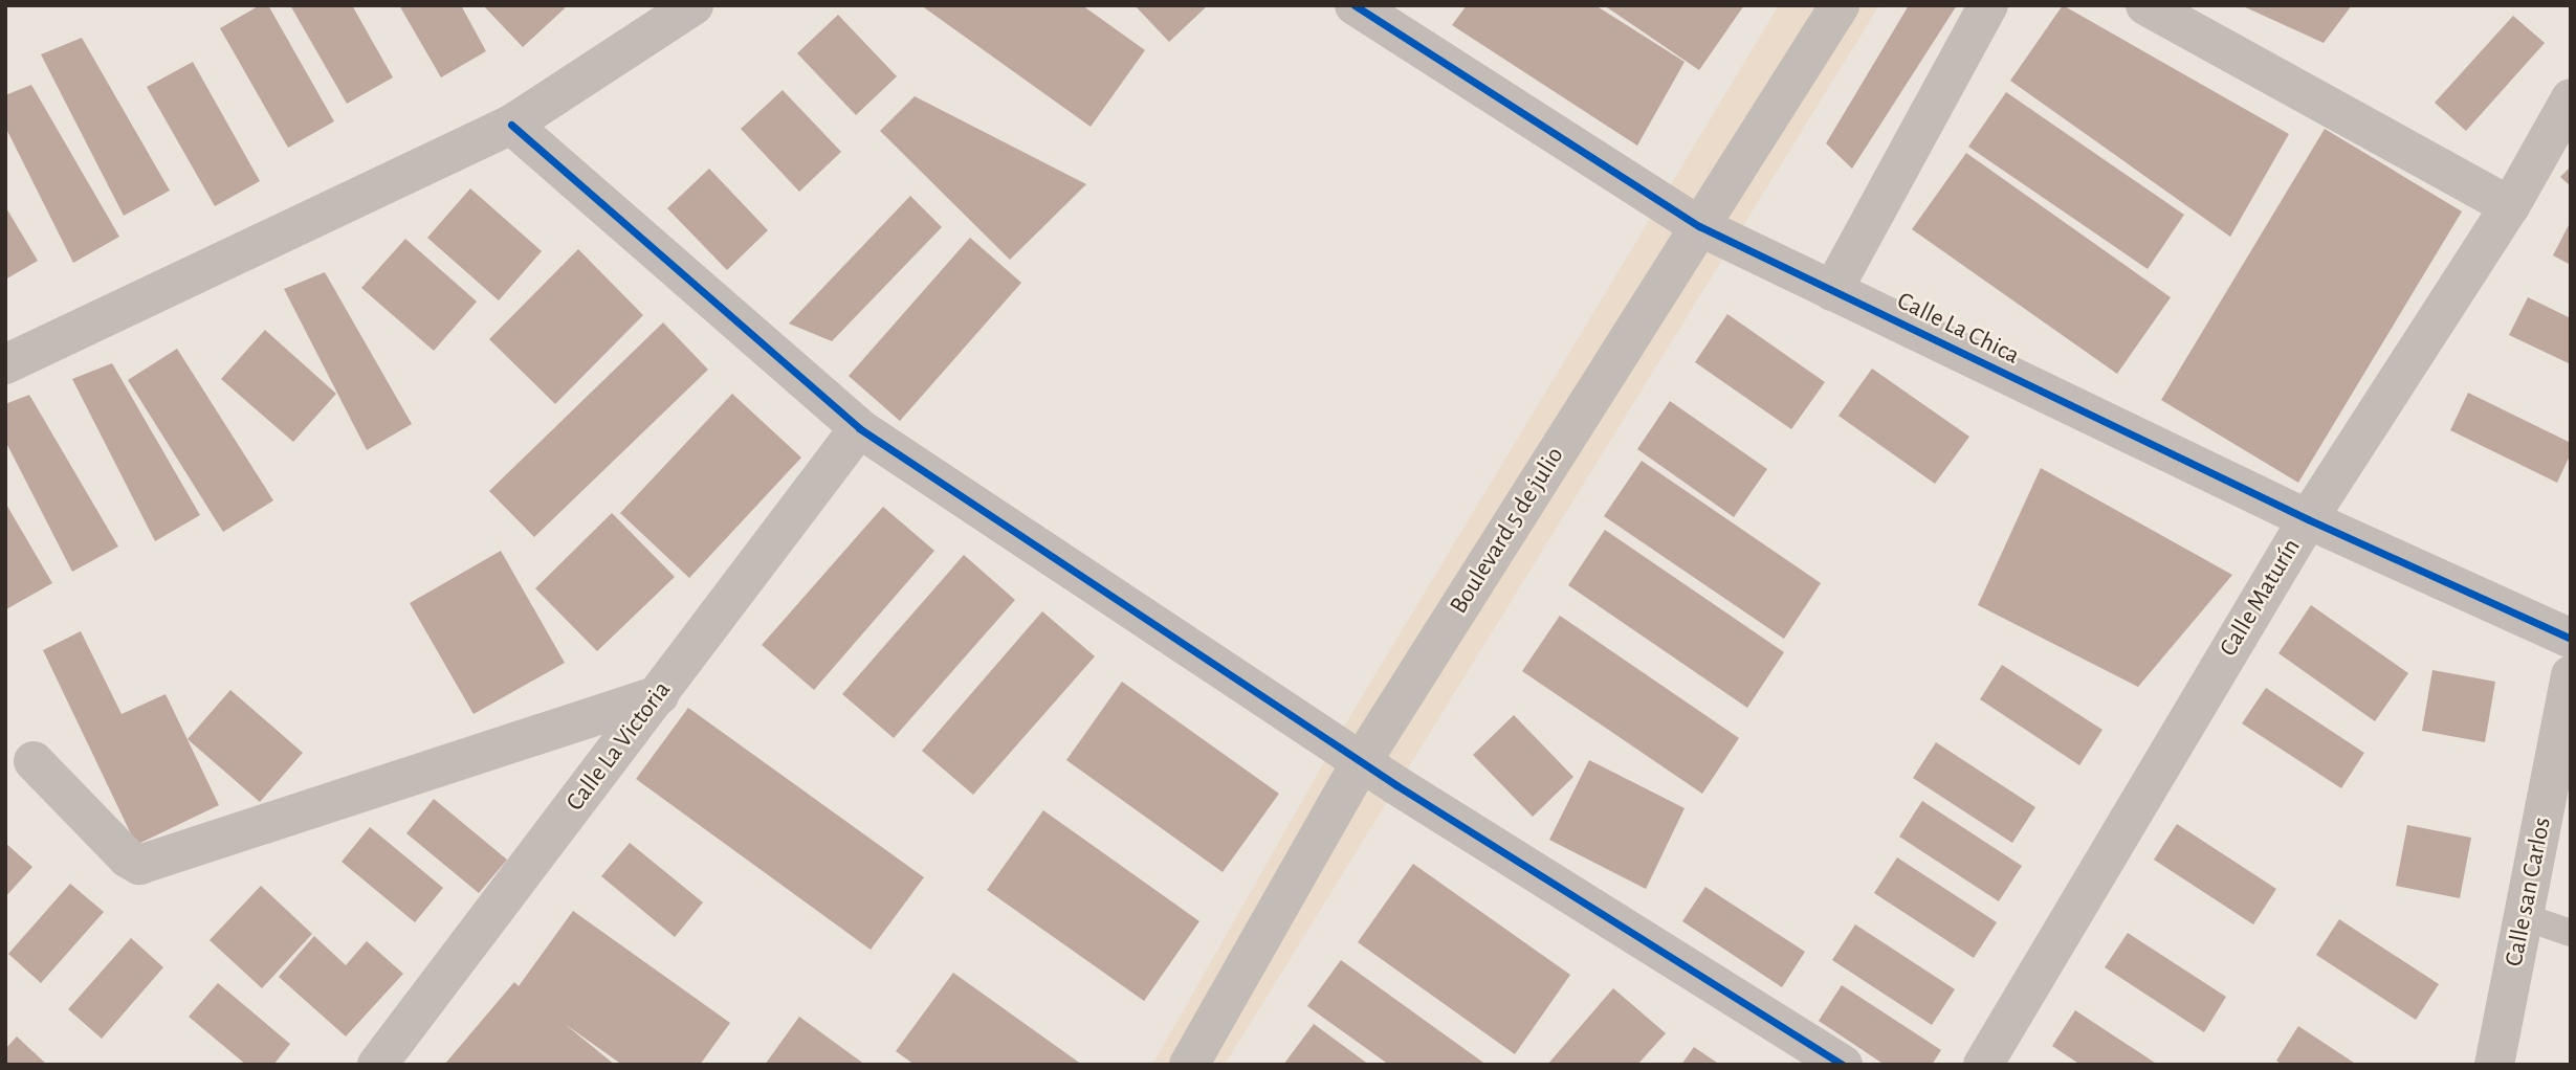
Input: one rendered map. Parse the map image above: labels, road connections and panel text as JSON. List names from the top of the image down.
{
  "streets": {
    "street": [
      "Calle La Chica",
      "Boulevard 5 de julio",
      "Calle Maturín",
      "Calle La Victoria",
      "Calle san Carlos"
    ]
  },
  "crossings": [
    ["Calle La Chica", "Boulevard 5 de julio"],
    ["Calle La Chica", "Calle Maturín"]
  ]
}
